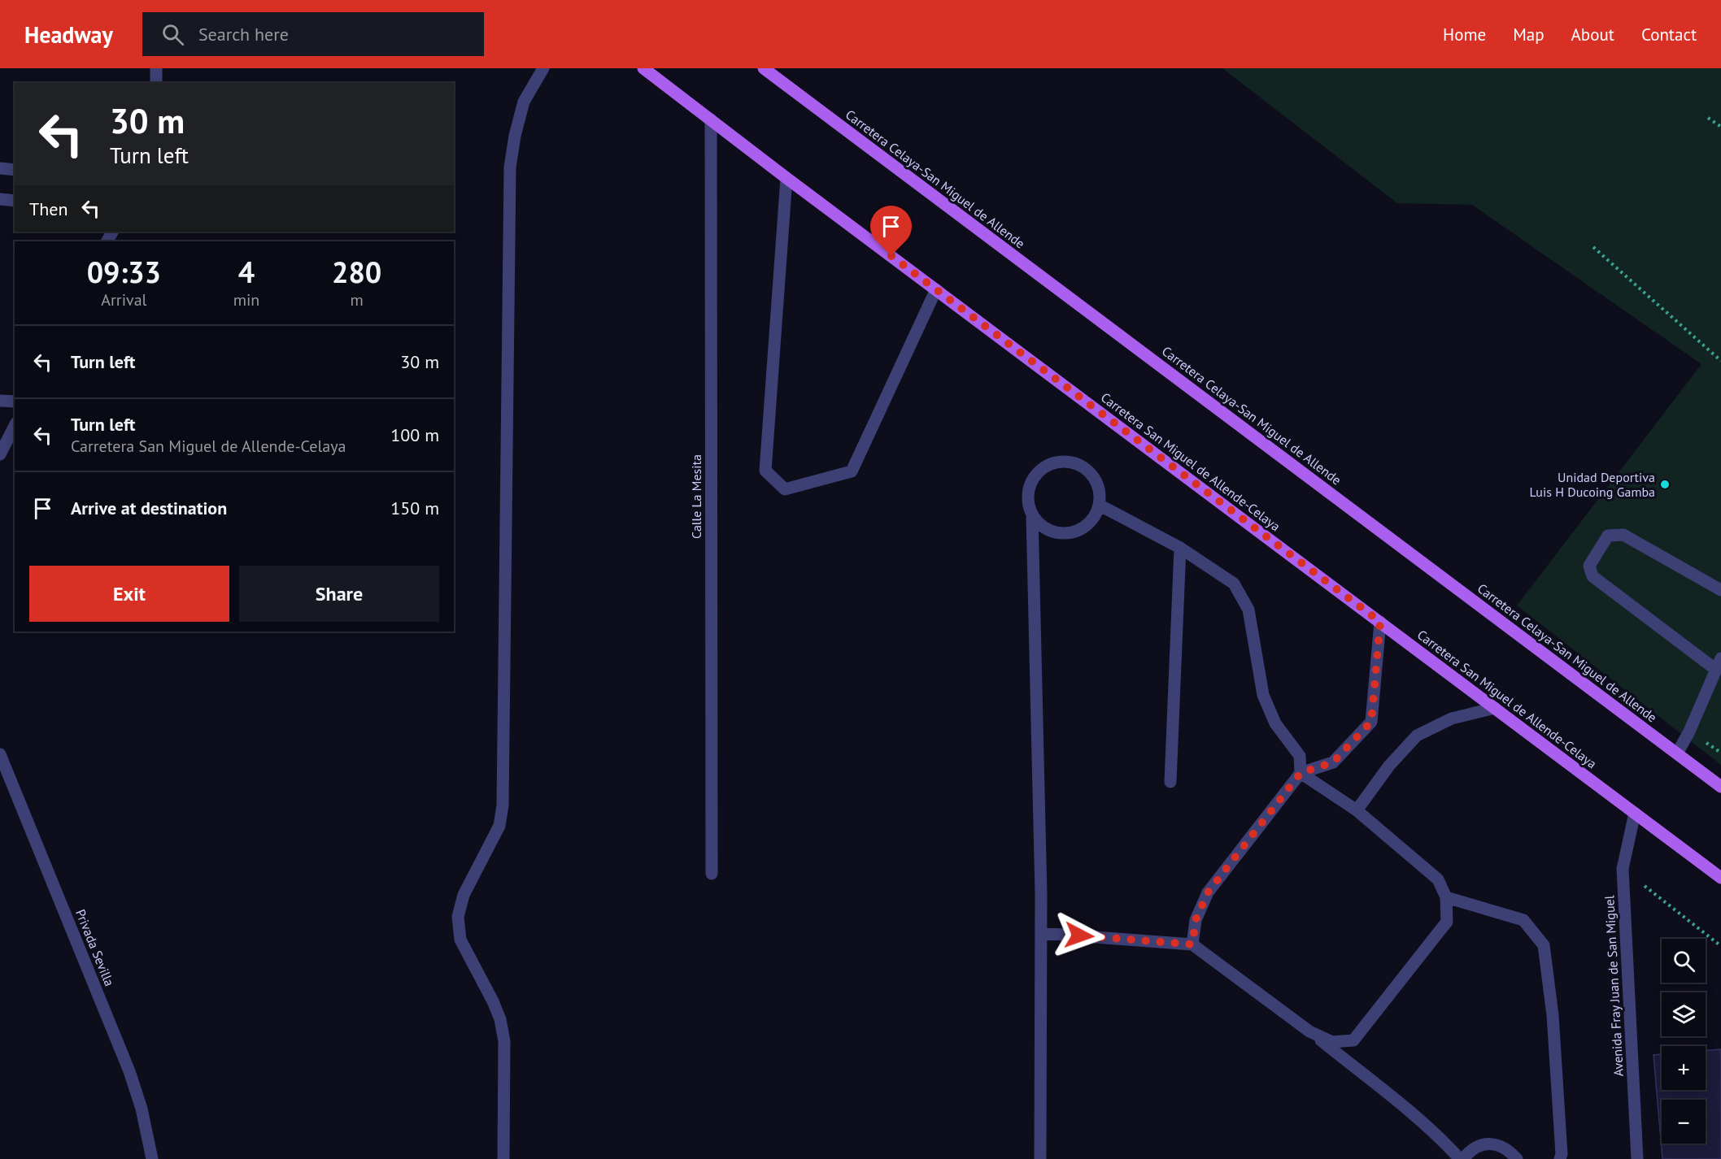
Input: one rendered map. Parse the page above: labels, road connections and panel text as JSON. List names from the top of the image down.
{
  "streets": {
    "main road": ["Carretera Celaya-San Miguel de Allende", "Carretera San Miguel de Allende-Celaya"],
    "street": ["Calle La Mesita", "Privada Sevilla", "Avenida Fray Juan de San Miguel"]
  },
  "crossings": [
    ["Carretera San Miguel de Allende-Celaya", "Calle La Mesita"],
    ["Carretera San Miguel de Allende-Celaya", "Avenida Fray Juan de San Miguel"]
  ],
  "places": ["Unidad Deportiva Luis H Ducoing Gamba"],
  "page": {
    "header": "Headway",
    "search": "Search here",
    "nav": [
      "Home",
      "Map",
      "About",
      "Contact"
    ],
    "turn": ["30 m", "Turn left"],
    "then": "Then",
    "eta": [
      "09:33",
      "Arrival",
      "4",
      "min",
      "280",
      "m"
    ],
    "list": [
      {
        "name": "Turn left",
        "value": "30 m"
      },
      {
        "name": "Turn left",
        "note": "Carretera San Miguel de Allende-Celaya",
        "value": "100 m"
      },
      {
        "name": "Arrive at destination",
        "value": "150 m"
      }
    ],
    "buttons": ["Exit", "Share"],
    "map_buttons": ["+", "−"]
  }
}
